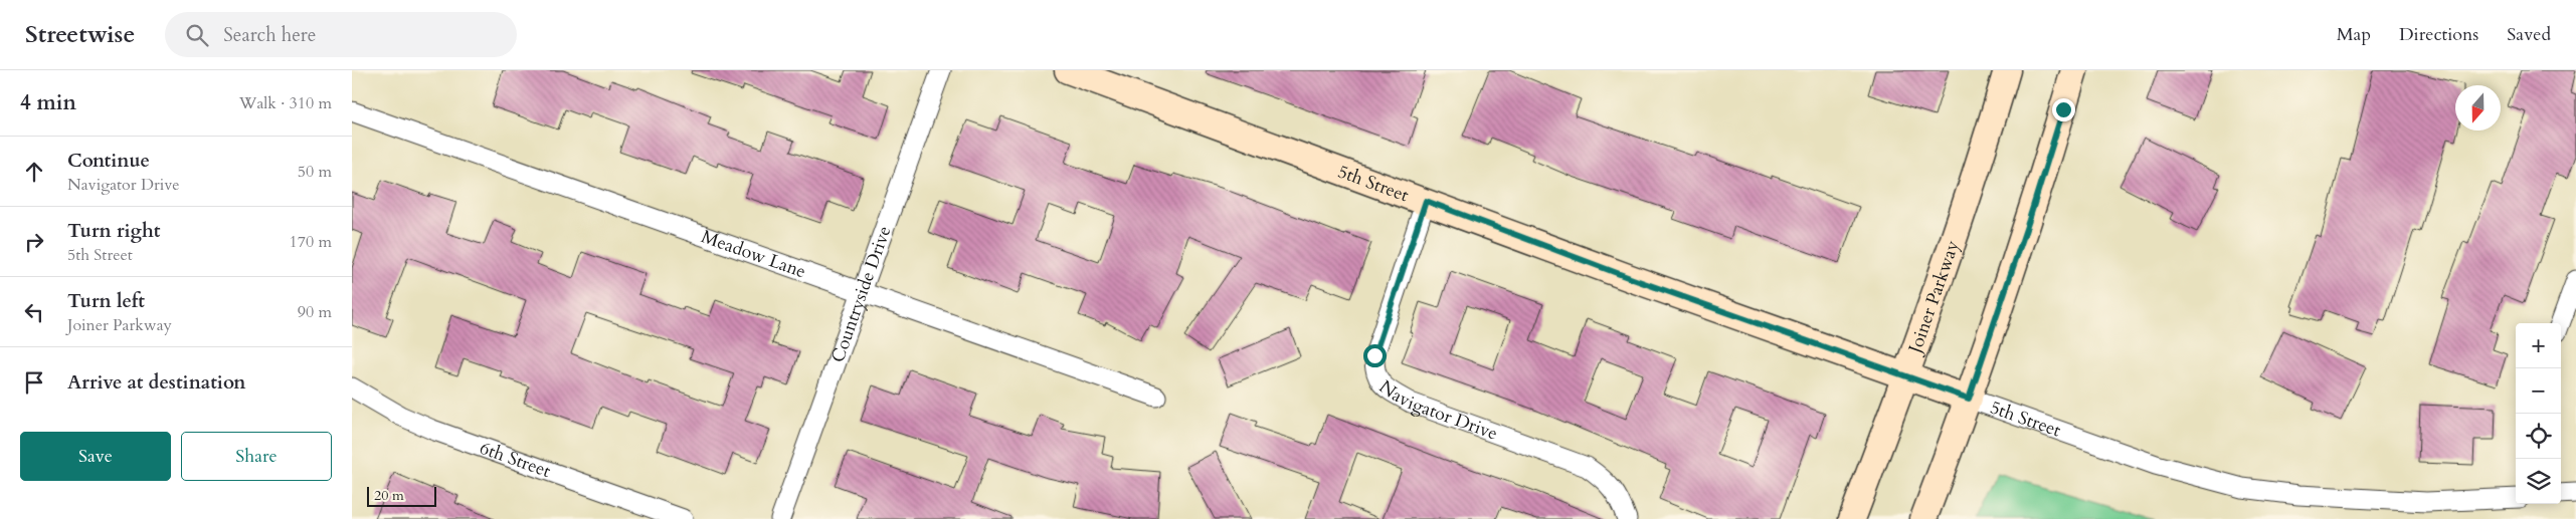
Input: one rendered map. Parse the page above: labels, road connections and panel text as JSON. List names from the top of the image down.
{
  "streets": {
    "street": [
      "5th Street",
      "Meadow Lane",
      "Countryside Drive",
      "Joiner Parkway",
      "Navigator Drive",
      "6th Street"
    ]
  },
  "crossings": [
    ["5th Street", "Joiner Parkway"],
    ["5th Street", "Navigator Drive"],
    ["Meadow Lane", "Countryside Drive"]
  ],
  "scale_bar": "20 m",
  "north": "bottom",
  "page": {
    "header": "Streetwise",
    "search": "Search here",
    "nav": ["Map", "Directions", "Saved"],
    "heading": ["4 min", "Walk · 310 m"],
    "list": [
      ["Continue", "Navigator Drive", "50 m"],
      ["Turn right", "5th Street", "170 m"],
      ["Turn left", "Joiner Parkway", "90 m"],
      "Arrive at destination"
    ],
    "map_buttons": ["+", "−"],
    "buttons": ["Save", "Share"],
    "scale": "20 m"
  }
}
